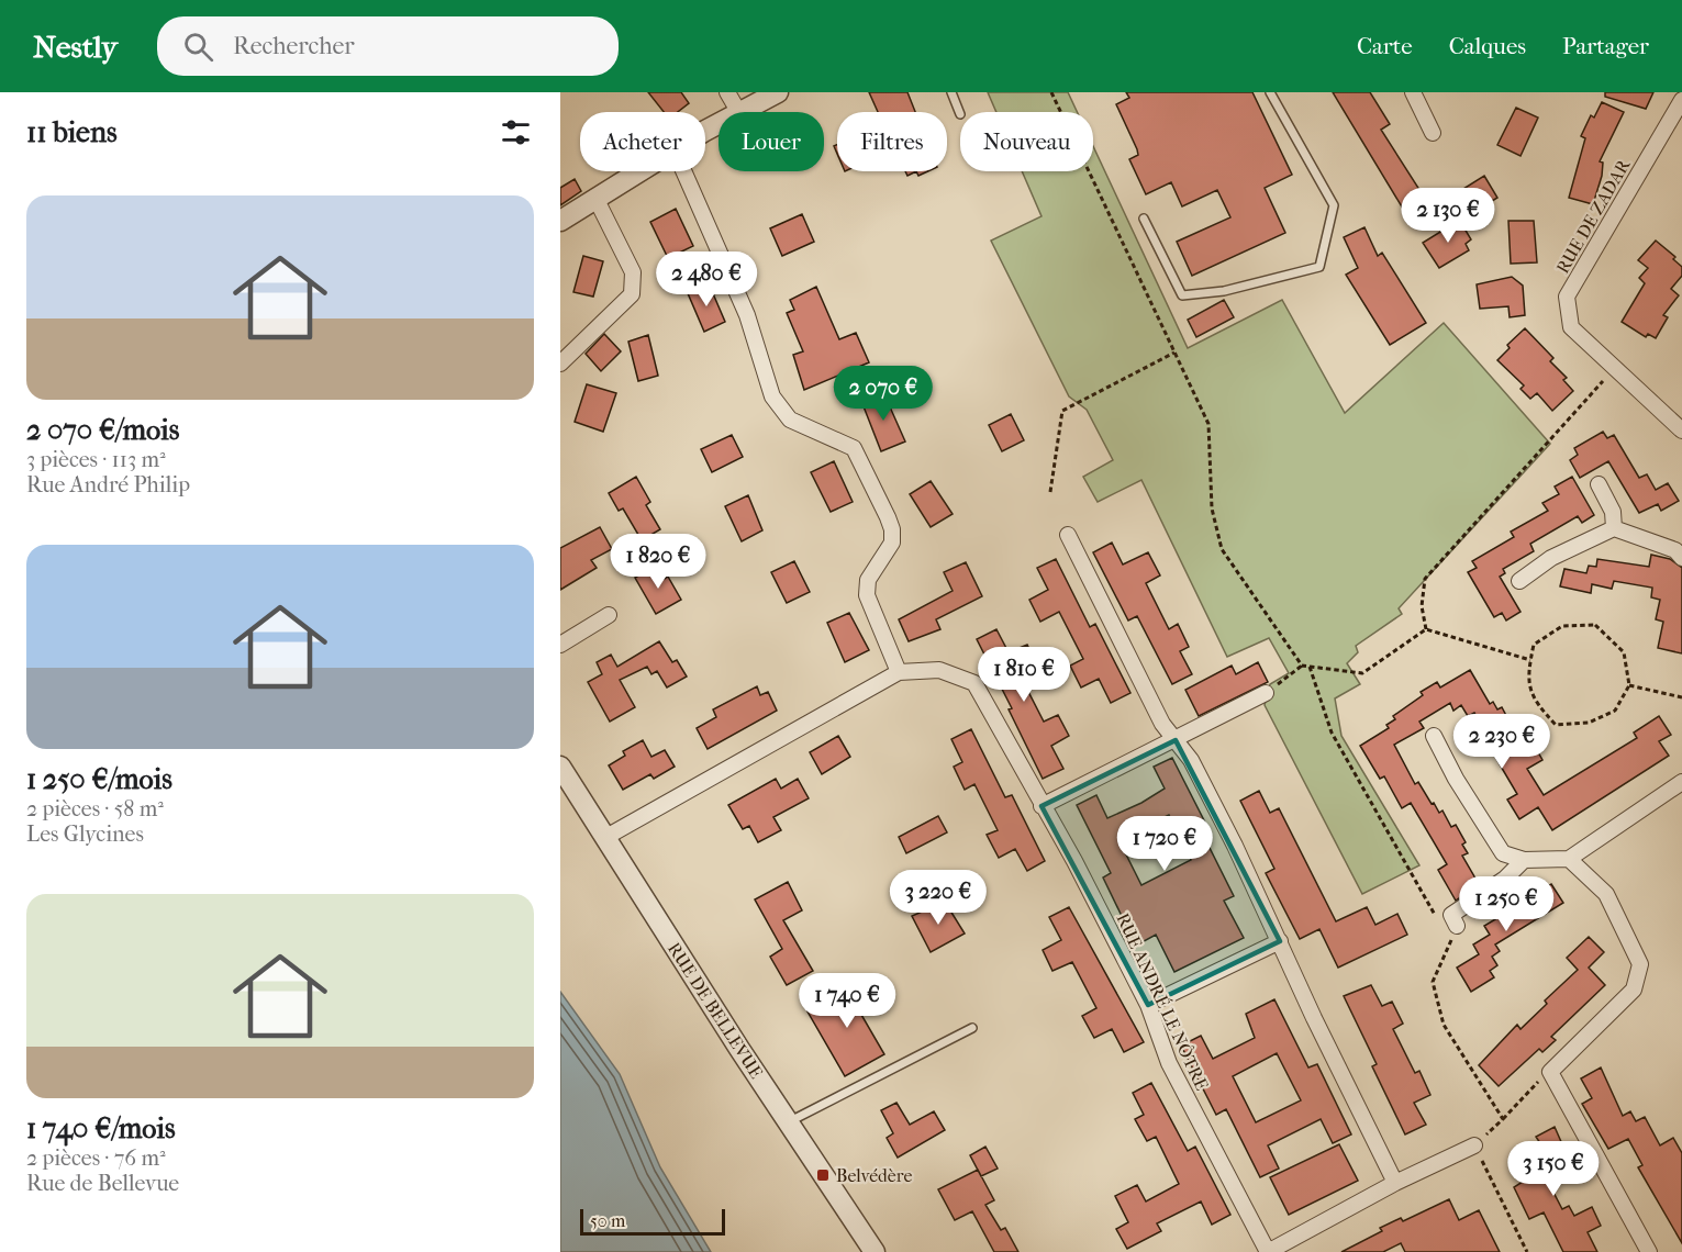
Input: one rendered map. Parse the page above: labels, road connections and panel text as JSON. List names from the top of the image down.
{
  "streets": {
    "street": ["RUE DE ZADAR", "RUE ANDRÉ LE NÔTRE", "RUE DE BELLEVUE"]
  },
  "crossings": [
    ["RUE ANDRÉ LE NÔTRE", "RUE DE BELLEVUE"]
  ],
  "places": {
    "transit": ["Belvédère"]
  },
  "scale_bar": "50 m",
  "page": {
    "header": "Nestly",
    "search": "Rechercher",
    "nav": ["Carte", "Calques", "Partager"],
    "heading": "11 biens",
    "chip": [
      "Acheter",
      "Louer",
      "Filtres",
      "Nouveau"
    ],
    "list": [
      {
        "name": "2 070 €/mois",
        "note": "3 pièces · 113 m² · Rue André Philip"
      },
      {
        "name": "1 250 €/mois",
        "note": "2 pièces · 58 m² · Les Glycines"
      },
      {
        "name": "1 740 €/mois",
        "note": "2 pièces · 76 m² · Rue de Bellevue"
      }
    ],
    "price": [
      "2 130 €",
      "2 480 €",
      "2 070 €",
      "1 820 €",
      "1 810 €",
      "2 230 €",
      "1 720 €",
      "3 220 €",
      "1 250 €",
      "1 740 €",
      "3 150 €"
    ],
    "scale": "50 m"
  }
}
